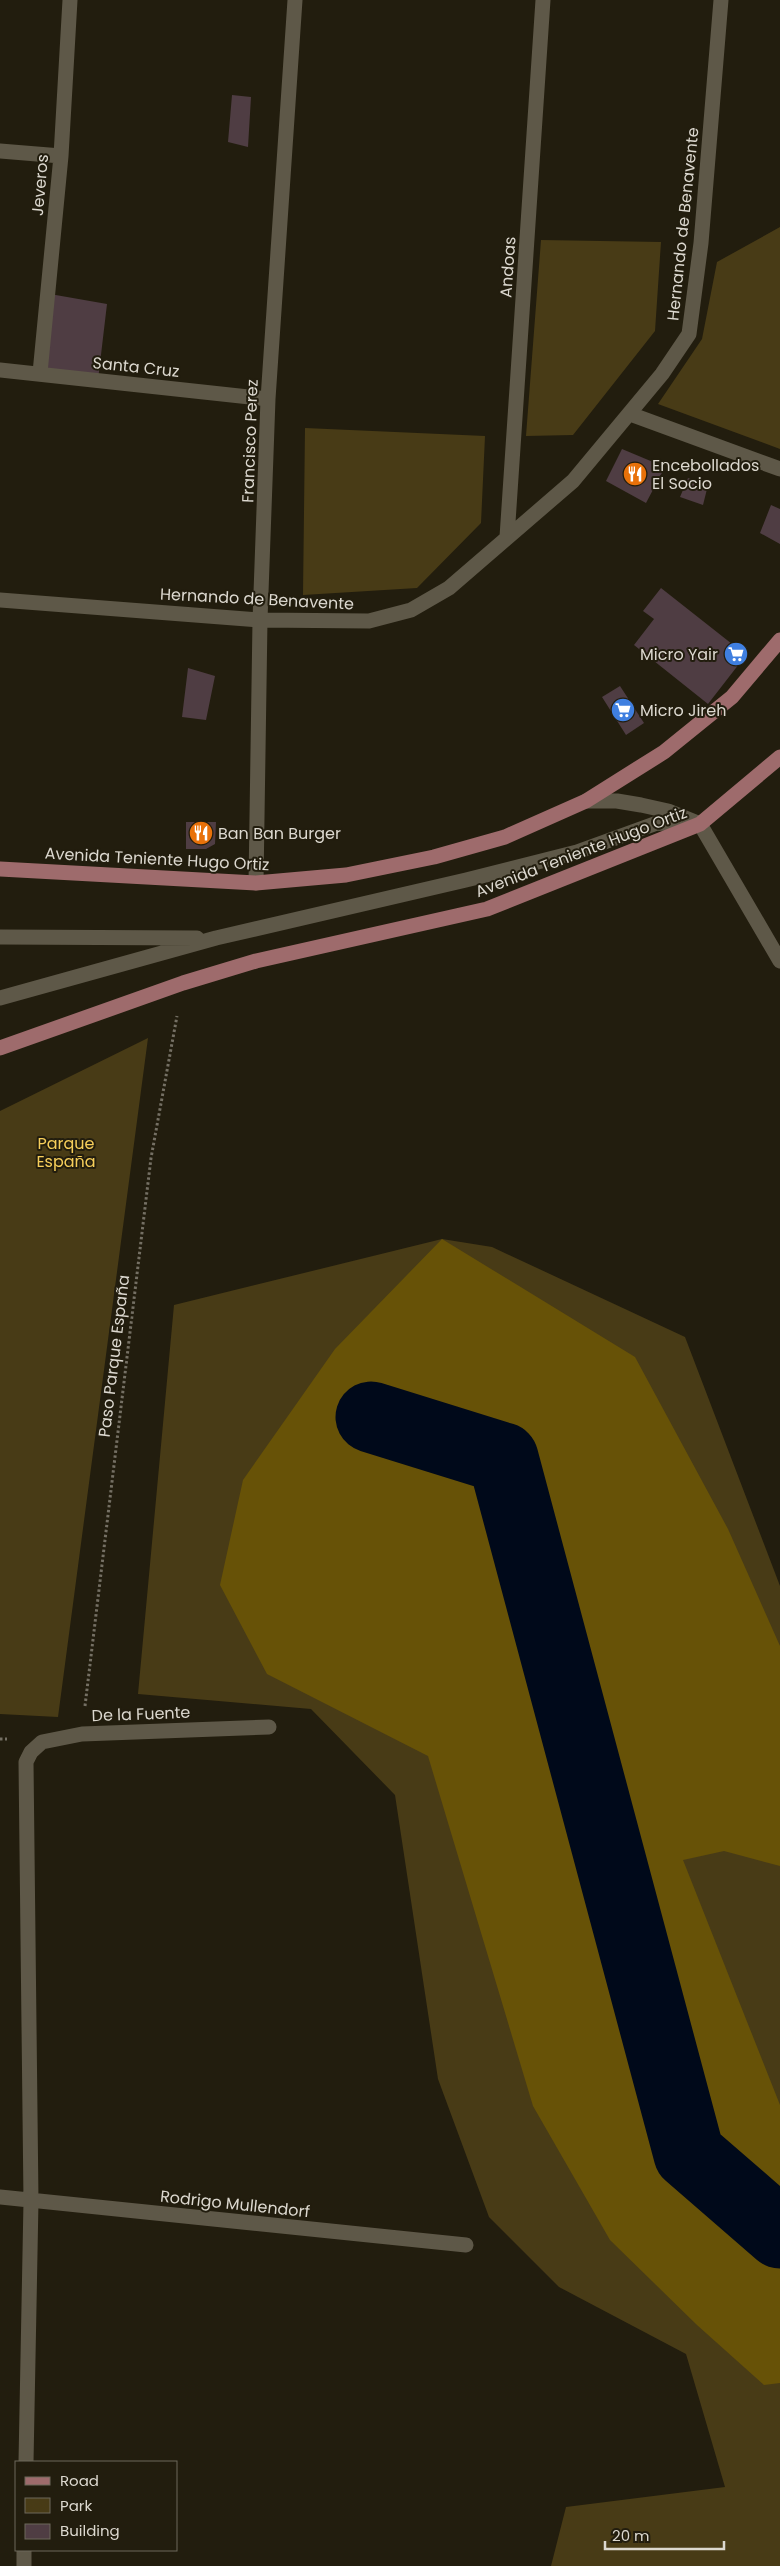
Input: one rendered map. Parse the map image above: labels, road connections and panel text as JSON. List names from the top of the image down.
{
  "streets": {
    "main road": ["Avenida Teniente Hugo Ortiz"],
    "street": [
      "Jeveros",
      "Hernando de Benavente",
      "Andoas",
      "Santa Cruz",
      "Francisco Perez",
      "De la Fuente",
      "Rodrigo Mullendorf"
    ],
    "path": ["Paso Parque España"]
  },
  "crossings": [
    ["Jeveros", "Santa Cruz"],
    ["Hernando de Benavente", "Andoas"],
    ["Hernando de Benavente", "Francisco Perez"],
    ["Santa Cruz", "Francisco Perez"],
    ["Francisco Perez", "Avenida Teniente Hugo Ortiz"],
    ["Avenida Teniente Hugo Ortiz", "Paso Parque España"],
    ["Paso Parque España", "De la Fuente"],
    ["De la Fuente", "Rodrigo Mullendorf"]
  ],
  "parks": ["Parque España"],
  "places": {
    "restaurant": ["Encebollados El Socio", "Ban Ban Burger"],
    "supermarket": ["Micro Yair", "Micro Jireh"]
  },
  "legend": ["Road", "Park", "Building"],
  "scale_bar": "20 m"
}
